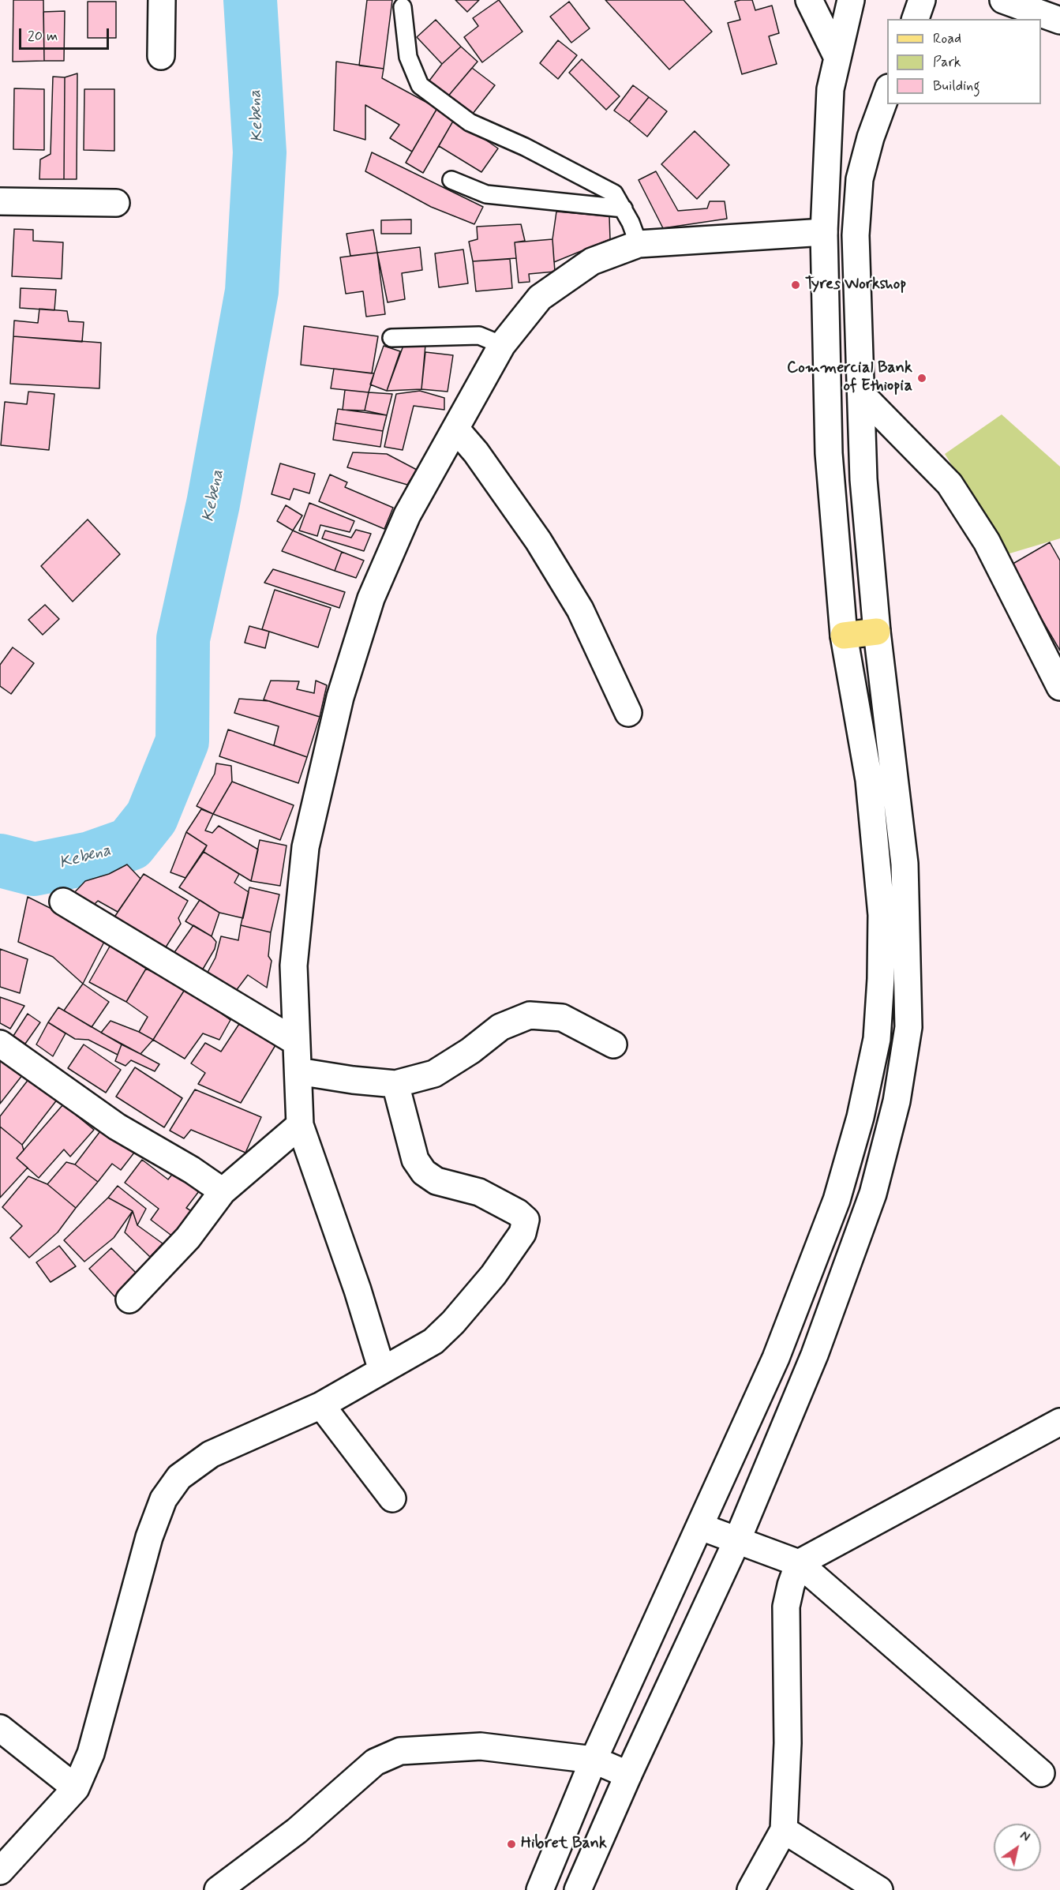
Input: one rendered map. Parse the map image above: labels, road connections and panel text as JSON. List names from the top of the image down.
{
  "water": ["Kebena"],
  "places": ["Tyres Workshop", "Commercial Bank of Ethiopia", "Hibret Bank"],
  "legend": ["Road", "Park", "Building"],
  "scale_bar": "20 m",
  "north": "top right"
}
